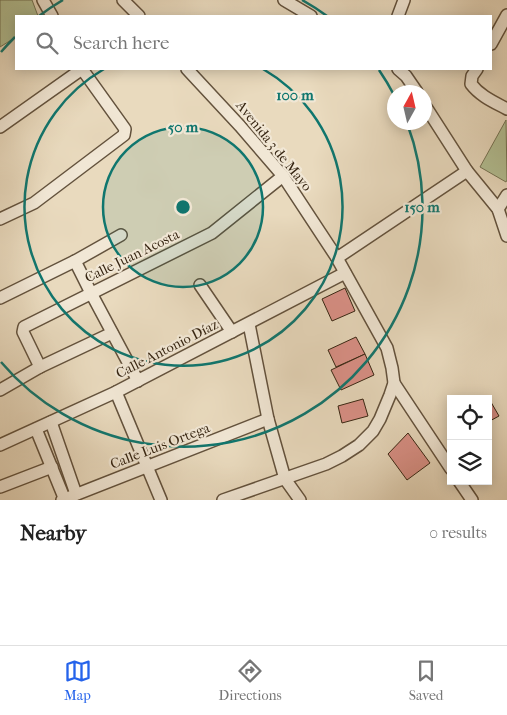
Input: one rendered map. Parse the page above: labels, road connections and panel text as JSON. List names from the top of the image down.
{
  "streets": {
    "street": [
      "Avenida 3 de Mayo",
      "Calle Juan Acosta",
      "Calle Antonio Díaz",
      "Calle Luis Ortega"
    ]
  },
  "crossings": [
    ["Avenida 3 de Mayo", "Calle Juan Acosta"],
    ["Avenida 3 de Mayo", "Calle Antonio Díaz"]
  ],
  "north": "top",
  "page": {
    "search": "Search here",
    "heading": ["Nearby", "0 results"],
    "nav": ["Map", "Directions", "Saved"]
  },
  "rings": ["100 m", "50 m", "150 m"]
}
